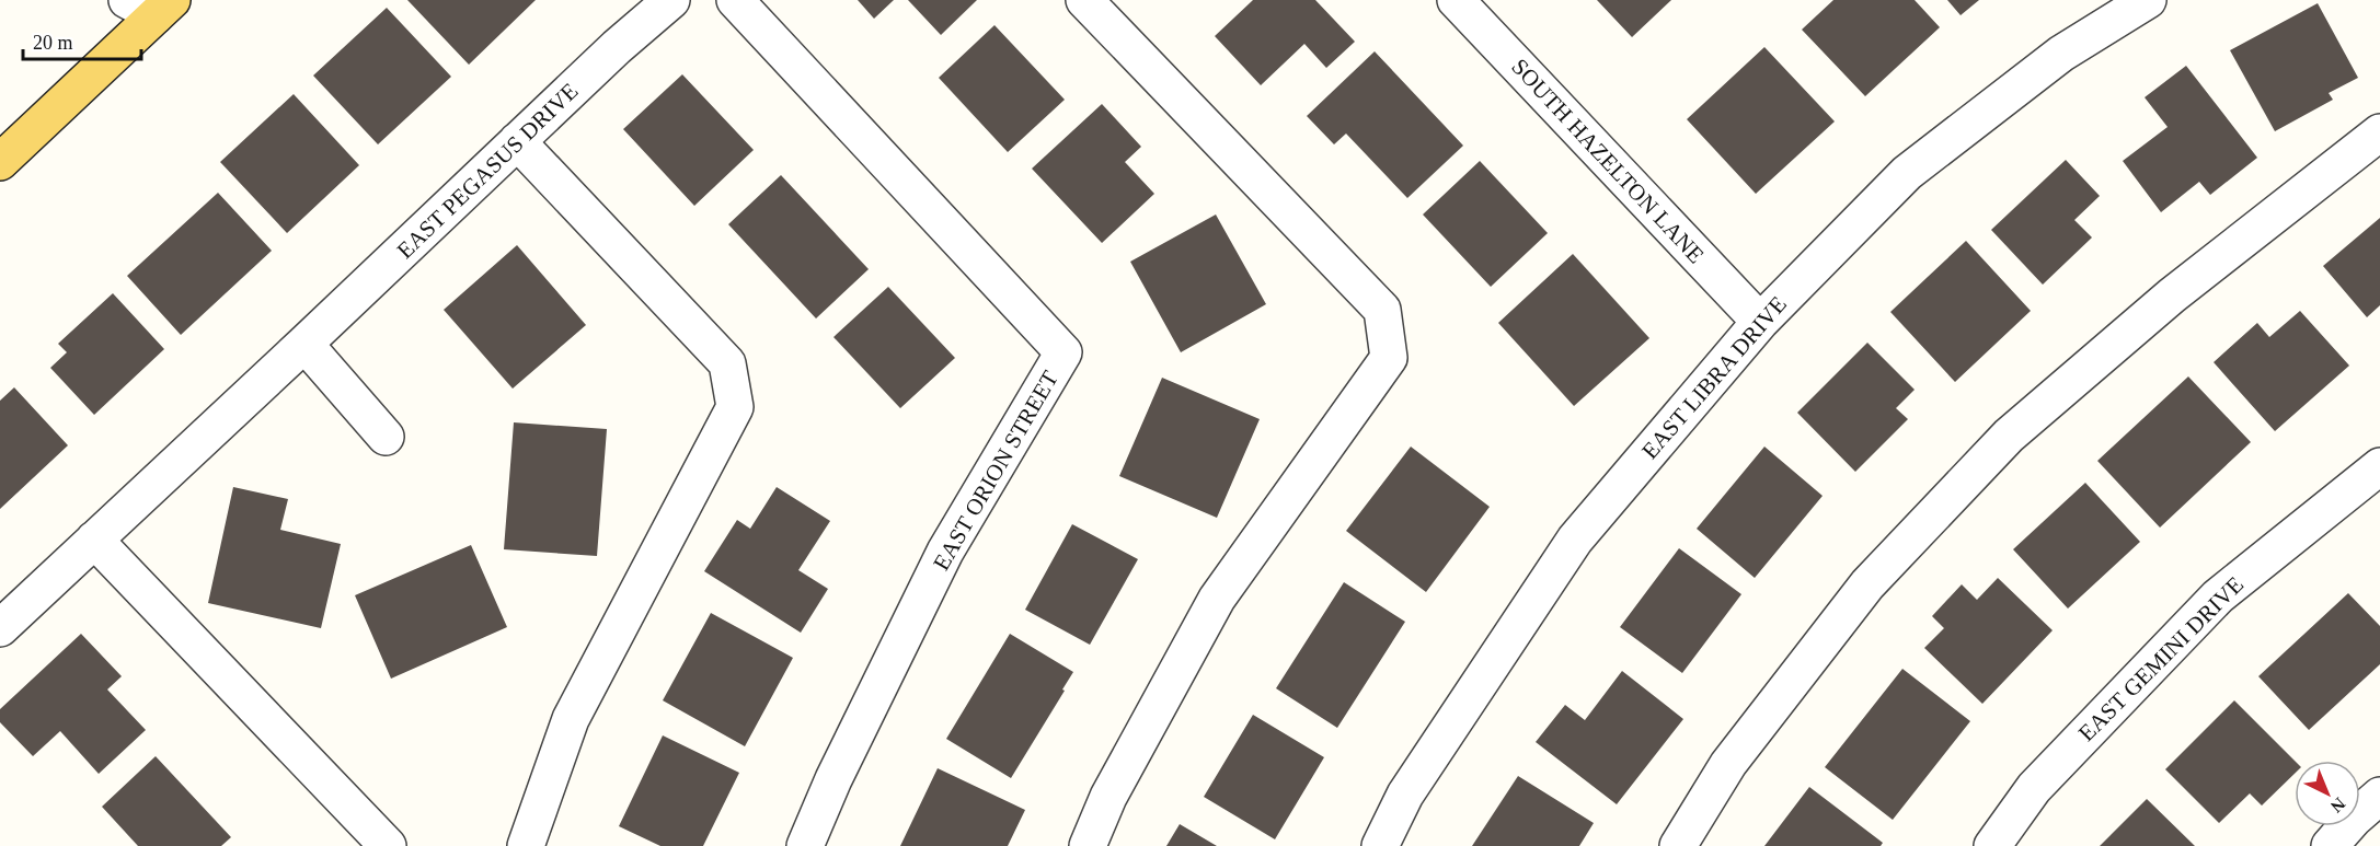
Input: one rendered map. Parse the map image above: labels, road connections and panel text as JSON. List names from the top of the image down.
{
  "streets": {
    "street": [
      "SOUTH HAZELTON LANE",
      "EAST PEGASUS DRIVE",
      "EAST LIBRA DRIVE",
      "EAST ORION STREET",
      "EAST GEMINI DRIVE"
    ]
  },
  "crossings": [
    ["SOUTH HAZELTON LANE", "EAST LIBRA DRIVE"]
  ],
  "scale_bar": "20 m",
  "north": "bottom right"
}
